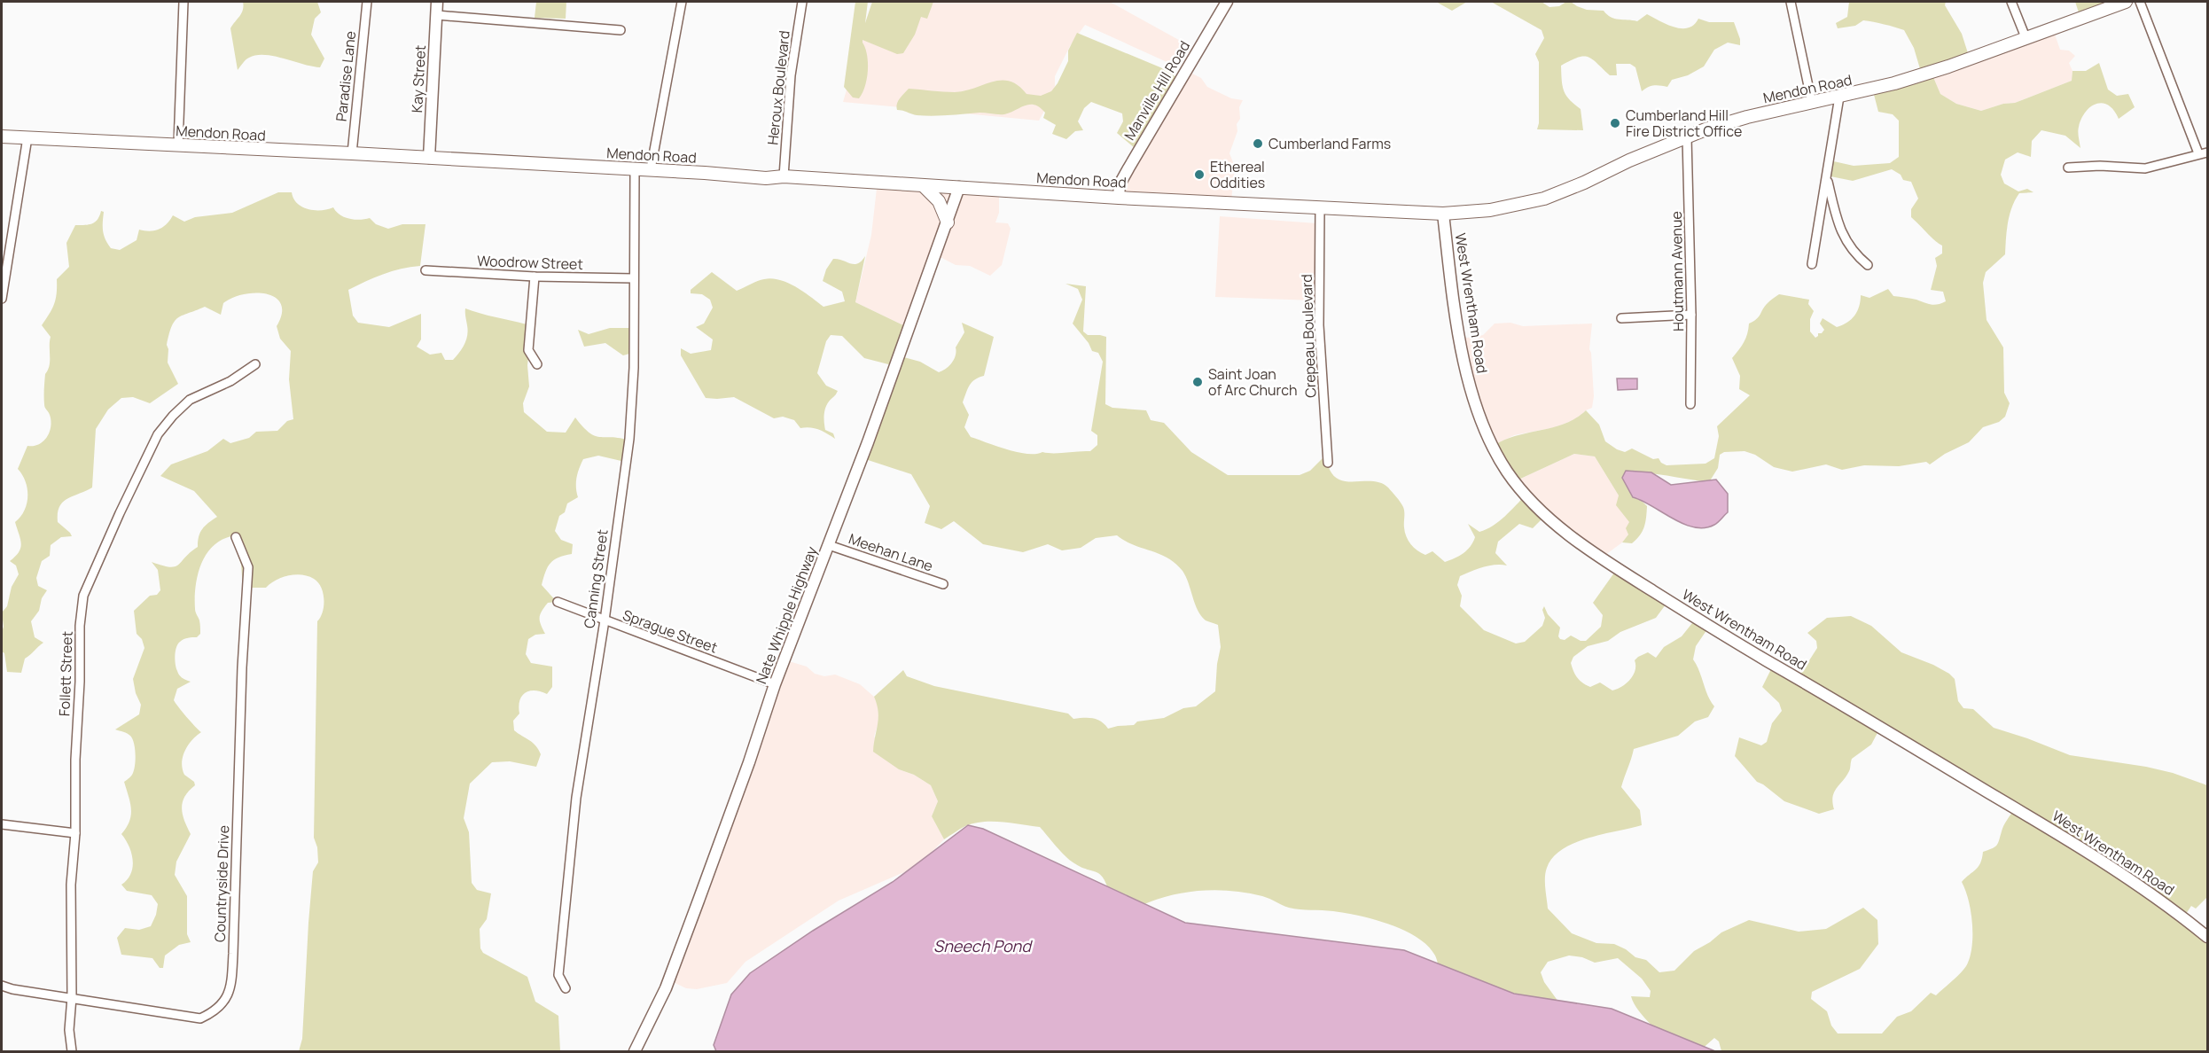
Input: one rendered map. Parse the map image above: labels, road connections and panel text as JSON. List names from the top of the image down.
{
  "streets": {
    "main road": ["Mendon Road"],
    "street": [
      "Paradise Lane",
      "Kay Street",
      "Heroux Boulevard",
      "Manville Hill Road",
      "Woodrow Street",
      "Houtmann Avenue",
      "West Wrentham Road",
      "Crepeau Boulevard",
      "Meehan Lane",
      "Canning Street",
      "Nate Whipple Highway",
      "Sprague Street",
      "Follett Street",
      "Countryside Drive"
    ]
  },
  "crossings": [
    ["Paradise Lane", "Mendon Road"],
    ["Kay Street", "Mendon Road"],
    ["Heroux Boulevard", "Mendon Road"],
    ["Mendon Road", "Manville Hill Road"],
    ["Mendon Road", "Houtmann Avenue"],
    ["Mendon Road", "West Wrentham Road"],
    ["Mendon Road", "Crepeau Boulevard"],
    ["Mendon Road", "Canning Street"],
    ["Mendon Road", "Nate Whipple Highway"],
    ["Woodrow Street", "Canning Street"],
    ["Meehan Lane", "Nate Whipple Highway"],
    ["Canning Street", "Sprague Street"],
    ["Nate Whipple Highway", "Sprague Street"],
    ["Follett Street", "Countryside Drive"]
  ],
  "water": ["Sneech Pond"],
  "places": [
    "Cumberland Hill Fire District Office",
    "Cumberland Farms",
    "Ethereal Oddities",
    "Saint Joan of Arc Church"
  ]
}
